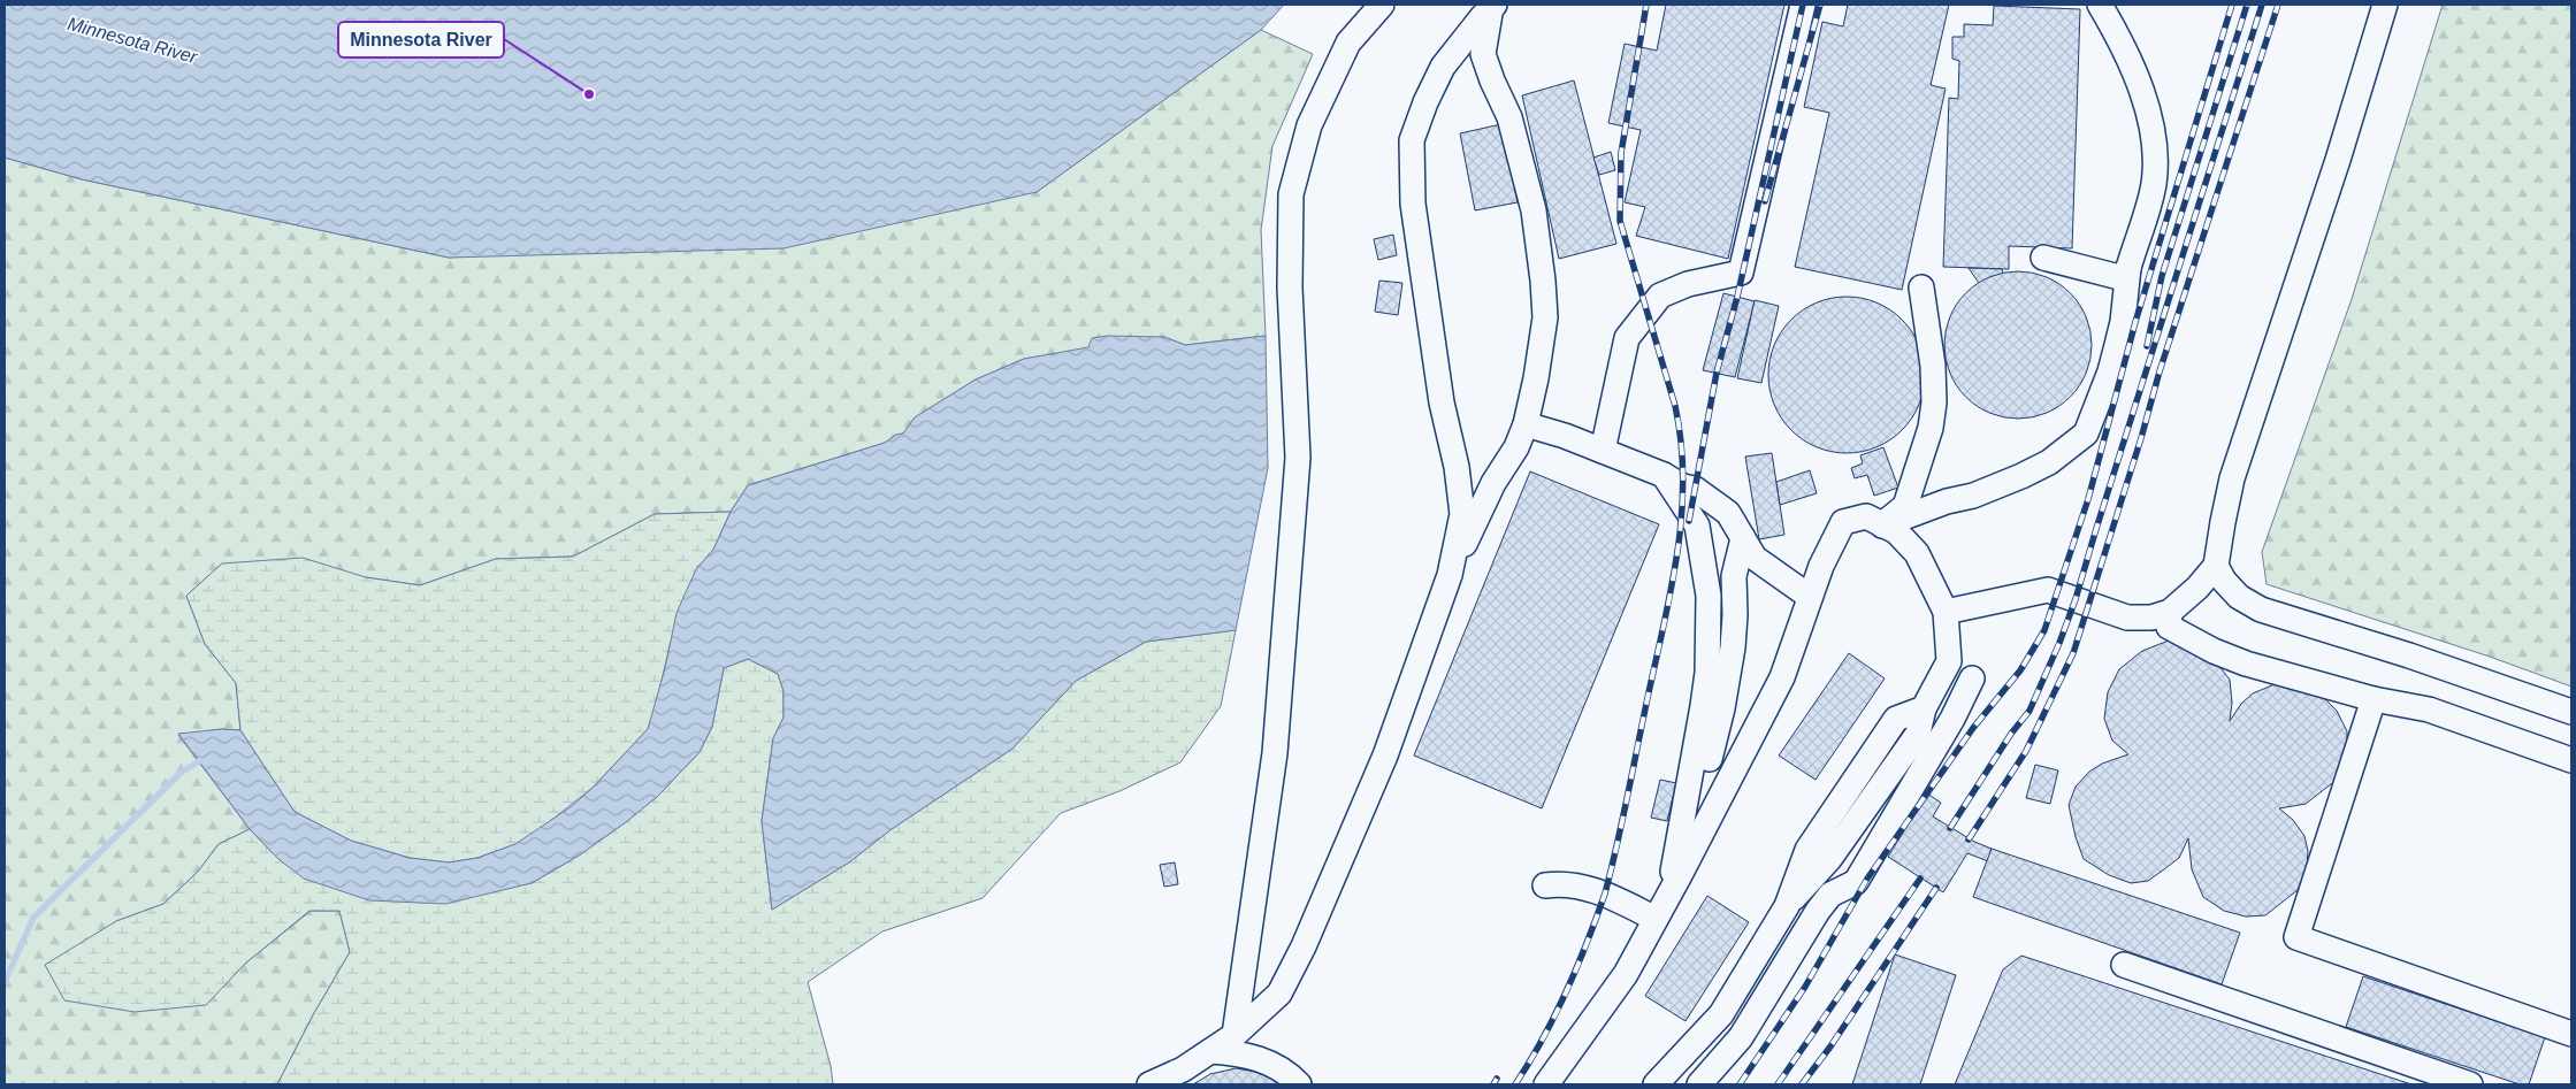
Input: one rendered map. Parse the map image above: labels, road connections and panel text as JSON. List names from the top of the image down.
{
  "water": ["Minnesota River"],
  "places": ["Minnesota River"]
}
